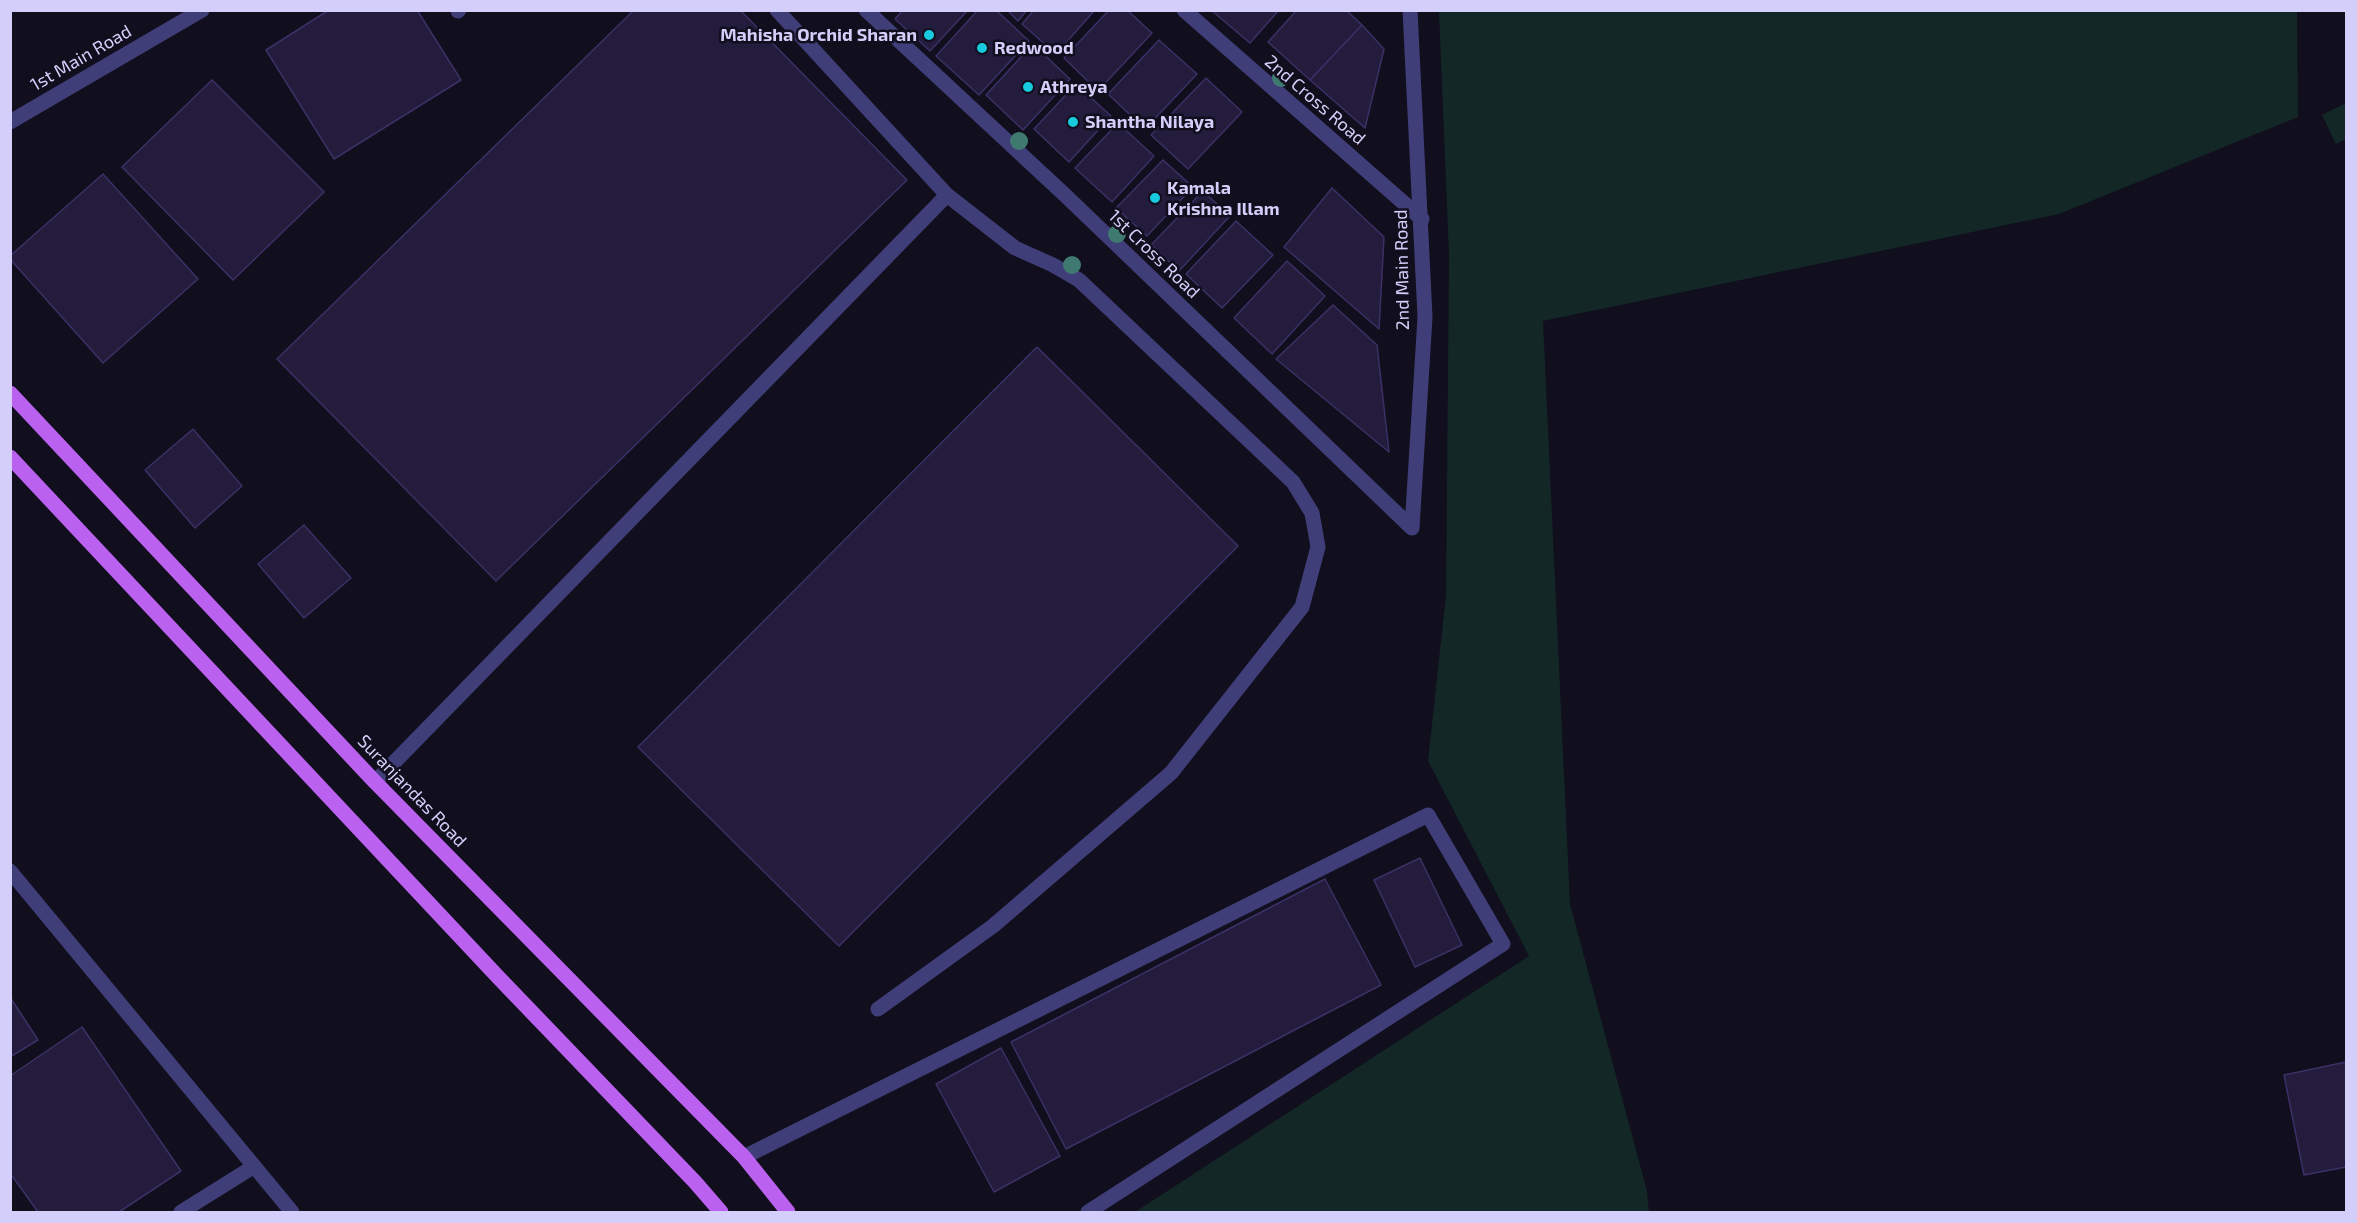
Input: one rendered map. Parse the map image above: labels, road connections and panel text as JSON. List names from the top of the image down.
{
  "streets": {
    "main road": ["Suranjandas Road"],
    "street": [
      "1st Main Road",
      "2nd Cross Road",
      "1st Cross Road",
      "2nd Main Road"
    ]
  },
  "crossings": [
    ["2nd Cross Road", "2nd Main Road"],
    ["1st Cross Road", "2nd Main Road"]
  ],
  "places": [
    "Mahisha Orchid Sharan",
    "Redwood",
    "Athreya",
    "Shantha Nilaya",
    "Kamala Krishna Illam"
  ]
}
